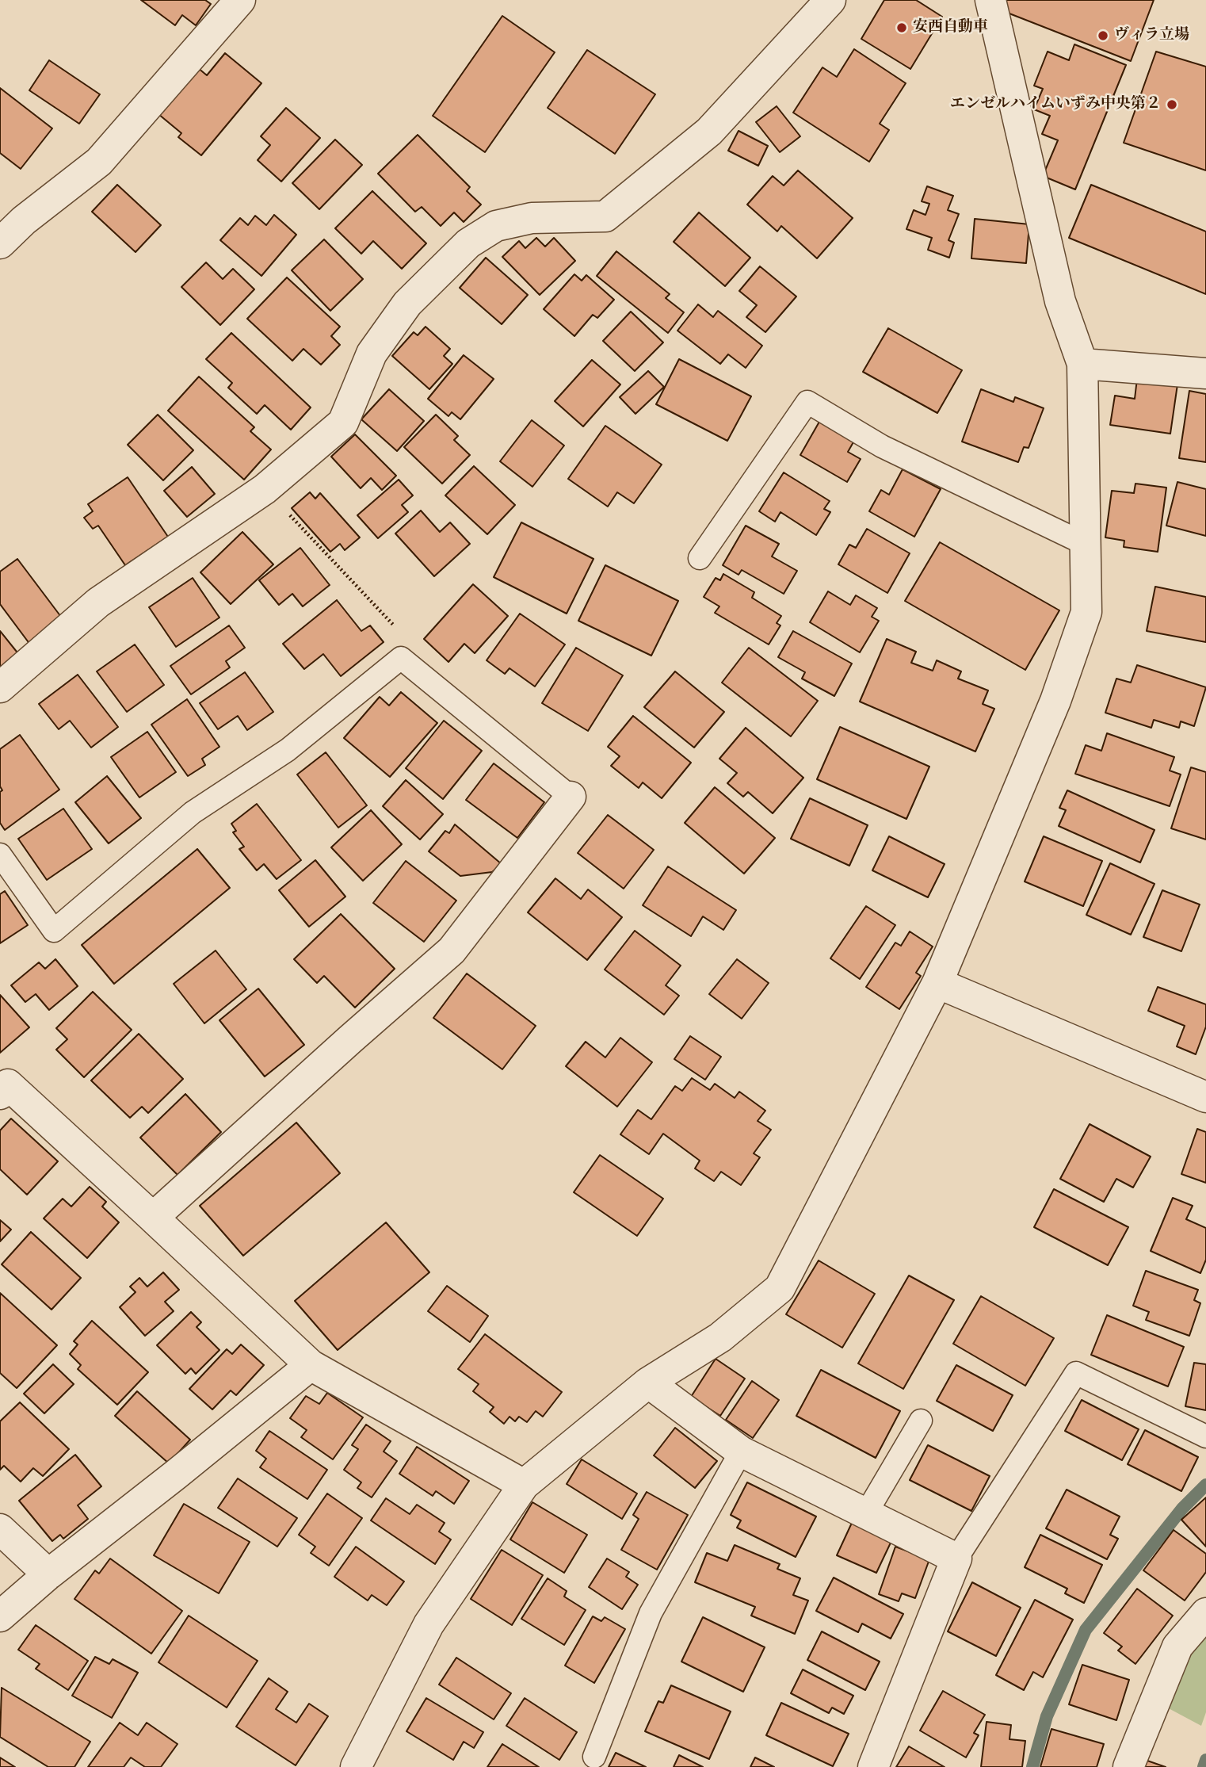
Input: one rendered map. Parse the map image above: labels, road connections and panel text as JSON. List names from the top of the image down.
{
  "places": ["安西自動車", "ヴィラ立場", "エンゼルハイムいずみ中央第２"]
}
